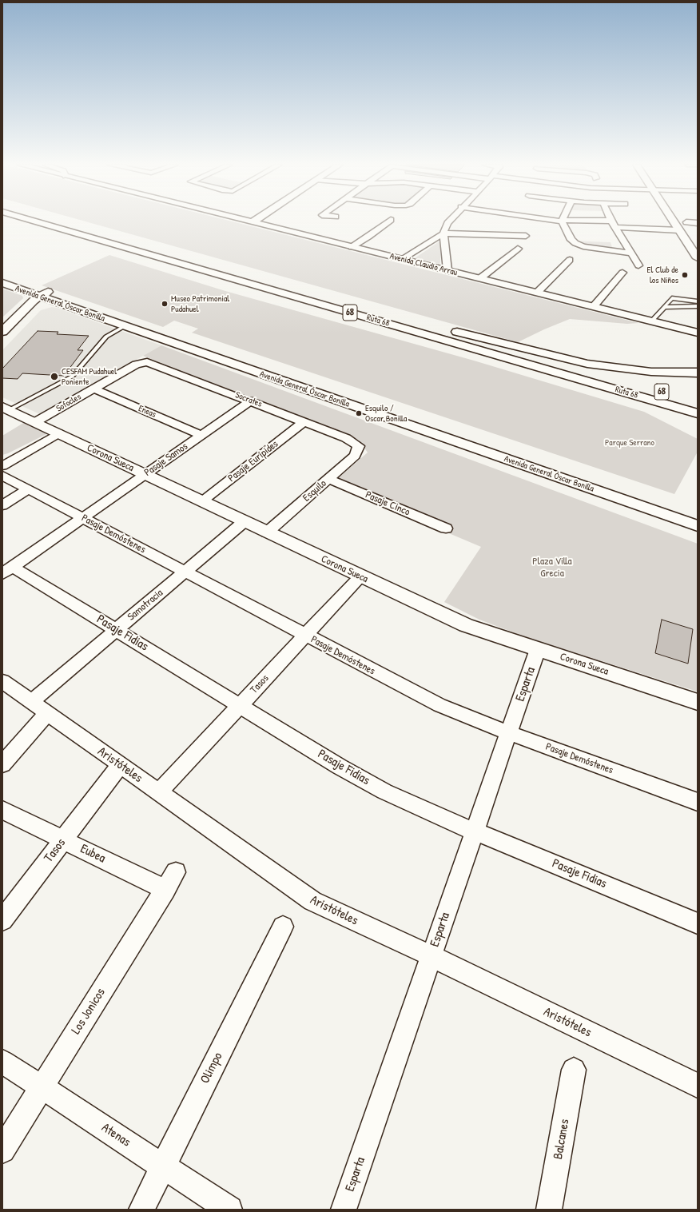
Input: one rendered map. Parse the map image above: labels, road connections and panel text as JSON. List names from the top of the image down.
{
  "streets": {
    "main road": [
      "Avenida Claudio Arrau",
      "Avenida General Óscar Bonilla",
      "68",
      "Ruta 68",
      "Corona Sueca"
    ],
    "street": [
      "Socrates",
      "Sofocles",
      "Eneas",
      "Pasaje Samos",
      "Pasaje Eurípides",
      "Esquilo",
      "Pasaje Cinco",
      "Pasaje Demóstenes",
      "Samotracia",
      "Pasaje Fidias",
      "Tasos",
      "Esparta",
      "Aristóteles",
      "Eubea",
      "Los Jonicos",
      "Olimpo",
      "Atenas",
      "Balcanes"
    ]
  },
  "crossings": [
    ["Socrates", "Sofocles"],
    ["Socrates", "Pasaje Samos"],
    ["Socrates", "Pasaje Eurípides"],
    ["Socrates", "Esquilo"],
    ["Sofocles", "Eneas"],
    ["Sofocles", "Corona Sueca"],
    ["Eneas", "Pasaje Samos"],
    ["Corona Sueca", "Pasaje Samos"],
    ["Corona Sueca", "Pasaje Eurípides"],
    ["Corona Sueca", "Esquilo"],
    ["Corona Sueca", "Samotracia"],
    ["Corona Sueca", "Tasos"],
    ["Corona Sueca", "Esparta"],
    ["Pasaje Samos", "Pasaje Demóstenes"],
    ["Pasaje Samos", "Pasaje Fidias"],
    ["Esquilo", "Pasaje Cinco"],
    ["Pasaje Demóstenes", "Samotracia"],
    ["Pasaje Demóstenes", "Tasos"],
    ["Pasaje Demóstenes", "Esparta"],
    ["Samotracia", "Pasaje Fidias"],
    ["Samotracia", "Aristóteles"],
    ["Pasaje Fidias", "Tasos"],
    ["Pasaje Fidias", "Esparta"],
    ["Tasos", "Aristóteles"],
    ["Tasos", "Eubea"],
    ["Esparta", "Aristóteles"],
    ["Eubea", "Los Jonicos"],
    ["Los Jonicos", "Atenas"],
    ["Olimpo", "Atenas"]
  ],
  "parks": ["Parque Serrano", "Plaza Villa Grecia"],
  "places": [
    "El Club de los Niños",
    "Museo Patrimonial Pudahuel",
    "CESFAM Pudahuel Poniente",
    "Esquilo / Oscar Bonilla"
  ]
}
